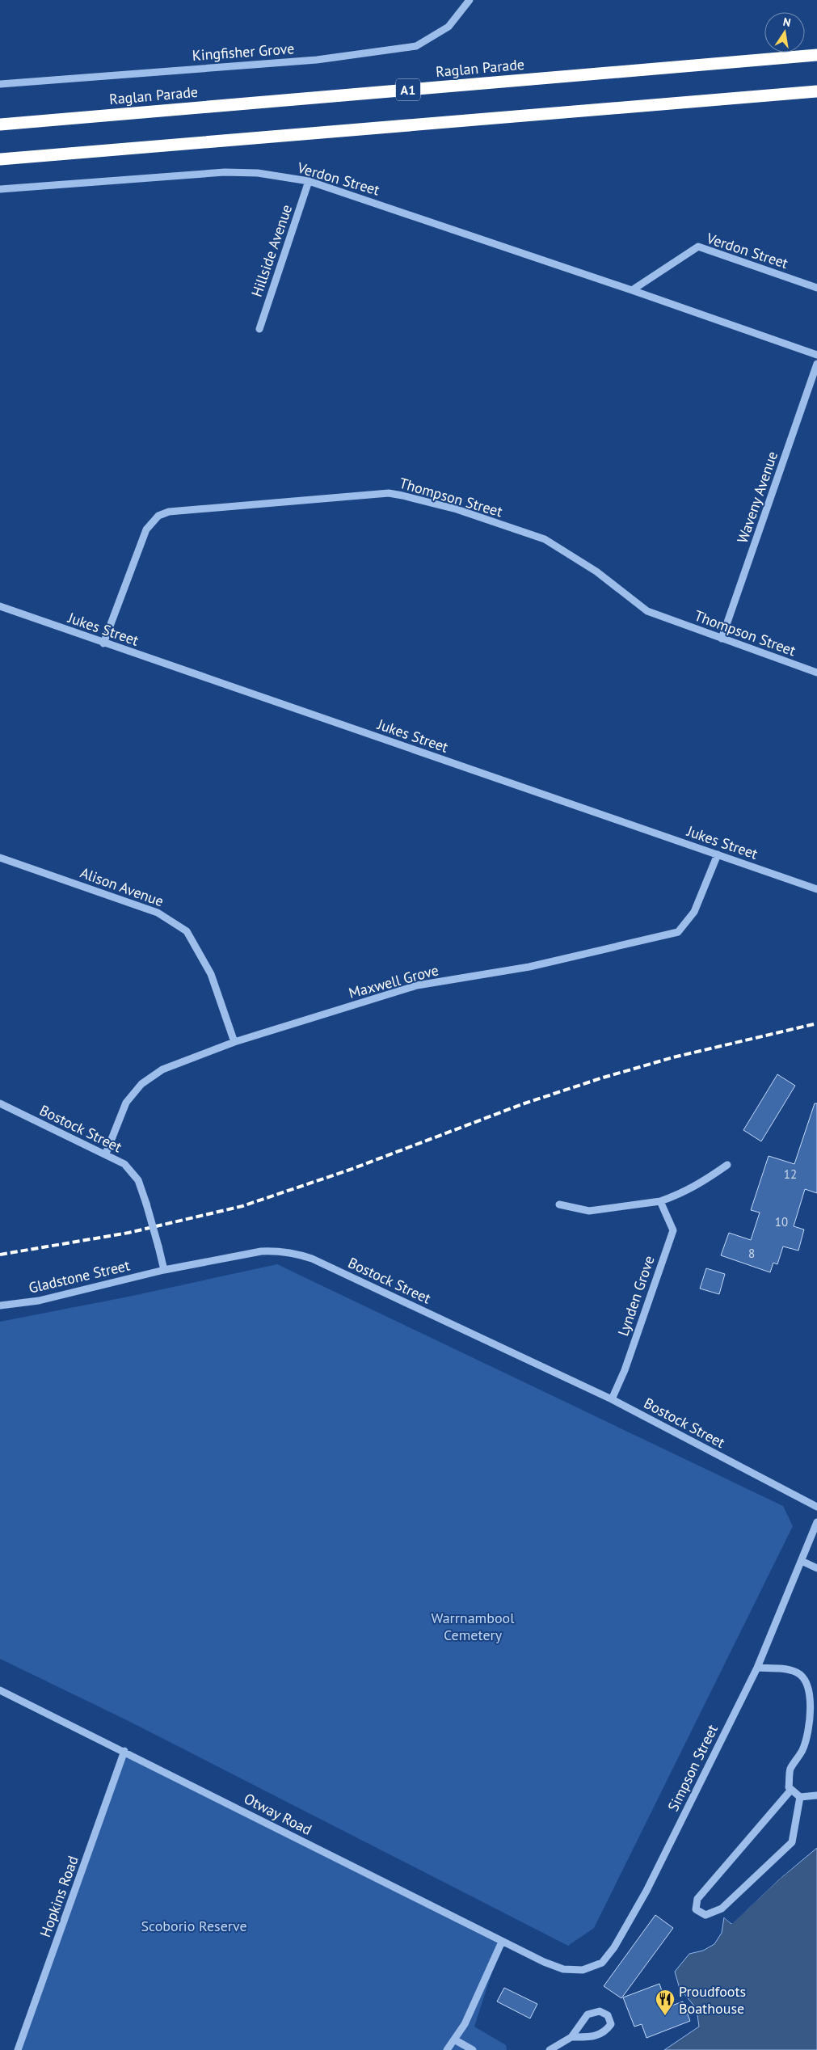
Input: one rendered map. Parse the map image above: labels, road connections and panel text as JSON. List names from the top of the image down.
{
  "streets": {
    "highway": ["Raglan Parade", "A1"],
    "street": [
      "Kingfisher Grove",
      "Verdon Street",
      "Hillside Avenue",
      "Thompson Street",
      "Waveny Avenue",
      "Jukes Street",
      "Alison Avenue",
      "Maxwell Grove",
      "Bostock Street",
      "Gladstone Street",
      "Lynden Grove",
      "Simpson Street",
      "Otway Road",
      "Hopkins Road"
    ]
  },
  "crossings": [
    ["Verdon Street", "Hillside Avenue"],
    ["Thompson Street", "Waveny Avenue"],
    ["Thompson Street", "Jukes Street"],
    ["Jukes Street", "Maxwell Grove"],
    ["Alison Avenue", "Maxwell Grove"],
    ["Maxwell Grove", "Bostock Street"],
    ["Bostock Street", "Gladstone Street"],
    ["Bostock Street", "Lynden Grove"],
    ["Simpson Street", "Otway Road"],
    ["Otway Road", "Hopkins Road"]
  ],
  "parks": ["Warrnambool Cemetery", "Scoborio Reserve"],
  "places": {
    "restaurant": ["Proudfoots Boathouse"]
  },
  "house_numbers": ["12", "10", "8"],
  "north": "top"
}
